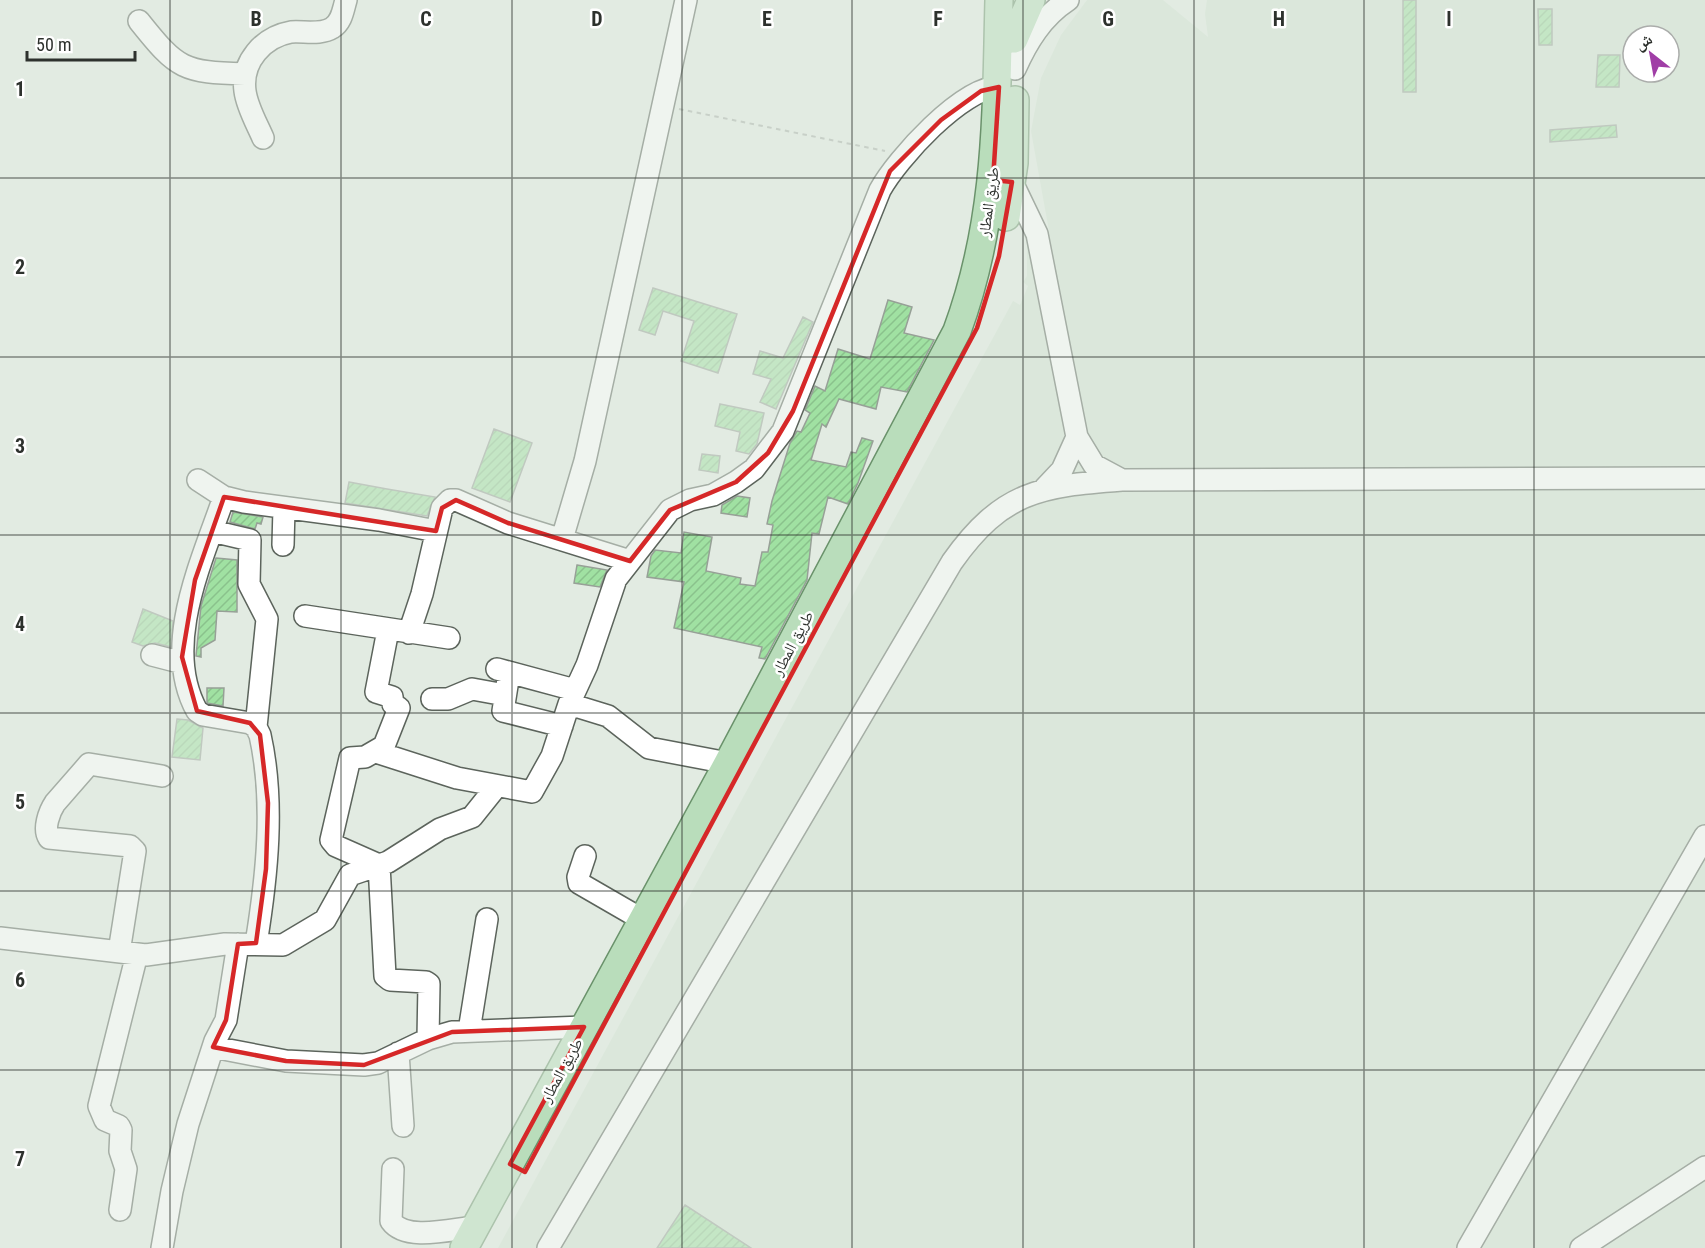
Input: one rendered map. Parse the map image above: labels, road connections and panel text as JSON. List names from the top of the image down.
{
  "streets": {
    "main road": ["طريق المطار"]
  },
  "scale_bar": "50 m",
  "north": "top left",
  "grid": {
    "columns": [
      "B",
      "C",
      "D",
      "E",
      "F",
      "G",
      "H",
      "I"
    ],
    "rows": [
      "1",
      "2",
      "3",
      "4",
      "5",
      "6",
      "7"
    ]
  }
}
